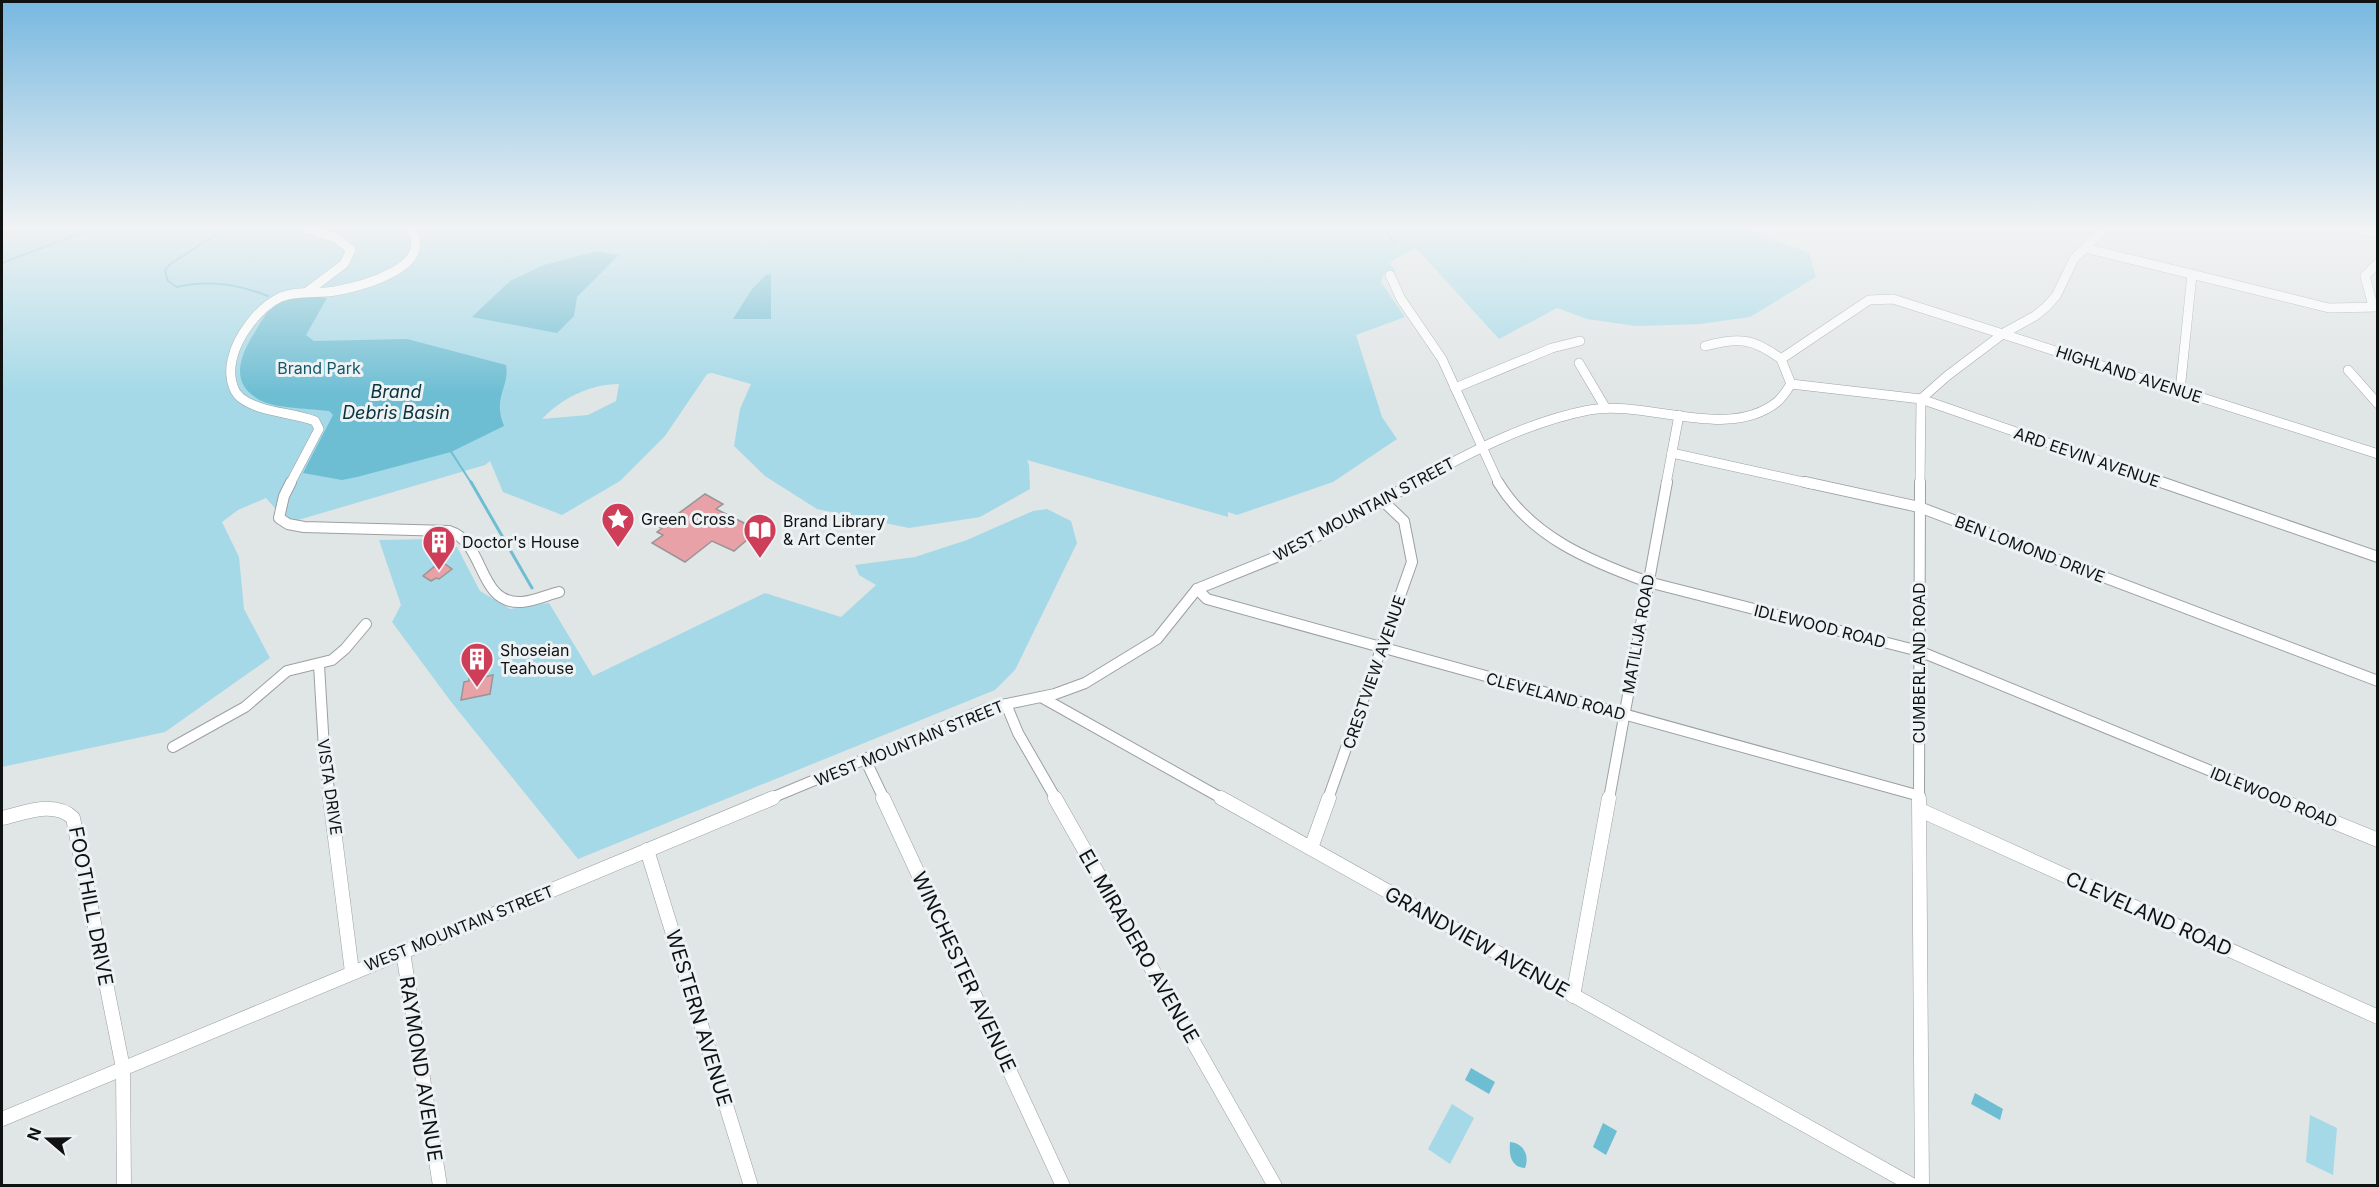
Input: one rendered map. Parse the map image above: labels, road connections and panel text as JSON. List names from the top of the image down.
{
  "streets": {
    "street": [
      "HIGHLAND AVENUE",
      "ARD EEVIN AVENUE",
      "WEST MOUNTAIN STREET",
      "BEN LOMOND DRIVE",
      "IDLEWOOD ROAD",
      "MATILIJA ROAD",
      "CUMBERLAND ROAD",
      "CRESTVIEW AVENUE",
      "CLEVELAND ROAD",
      "VISTA DRIVE",
      "FOOTHILL DRIVE",
      "GRANDVIEW AVENUE",
      "EL MIRADERO AVENUE",
      "WINCHESTER AVENUE",
      "WESTERN AVENUE",
      "RAYMOND AVENUE"
    ]
  },
  "crossings": [
    ["ARD EEVIN AVENUE", "WEST MOUNTAIN STREET"],
    ["ARD EEVIN AVENUE", "CUMBERLAND ROAD"],
    ["WEST MOUNTAIN STREET", "IDLEWOOD ROAD"],
    ["WEST MOUNTAIN STREET", "MATILIJA ROAD"],
    ["WEST MOUNTAIN STREET", "CRESTVIEW AVENUE"],
    ["WEST MOUNTAIN STREET", "CLEVELAND ROAD"],
    ["WEST MOUNTAIN STREET", "VISTA DRIVE"],
    ["WEST MOUNTAIN STREET", "FOOTHILL DRIVE"],
    ["WEST MOUNTAIN STREET", "GRANDVIEW AVENUE"],
    ["WEST MOUNTAIN STREET", "EL MIRADERO AVENUE"],
    ["WEST MOUNTAIN STREET", "WINCHESTER AVENUE"],
    ["WEST MOUNTAIN STREET", "WESTERN AVENUE"],
    ["WEST MOUNTAIN STREET", "RAYMOND AVENUE"],
    ["BEN LOMOND DRIVE", "MATILIJA ROAD"],
    ["BEN LOMOND DRIVE", "CUMBERLAND ROAD"],
    ["IDLEWOOD ROAD", "MATILIJA ROAD"],
    ["IDLEWOOD ROAD", "CUMBERLAND ROAD"],
    ["MATILIJA ROAD", "CLEVELAND ROAD"],
    ["MATILIJA ROAD", "GRANDVIEW AVENUE"],
    ["CUMBERLAND ROAD", "CLEVELAND ROAD"],
    ["CRESTVIEW AVENUE", "CLEVELAND ROAD"],
    ["CRESTVIEW AVENUE", "GRANDVIEW AVENUE"]
  ],
  "water": ["Brand Debris Basin"],
  "parks": ["Brand Park"],
  "places": {
    "place": ["Green Cross"],
    "library": ["Brand Library & Art Center"],
    "building": ["Doctor's House", "Shoseian Teahouse"]
  },
  "north": "left"
}
